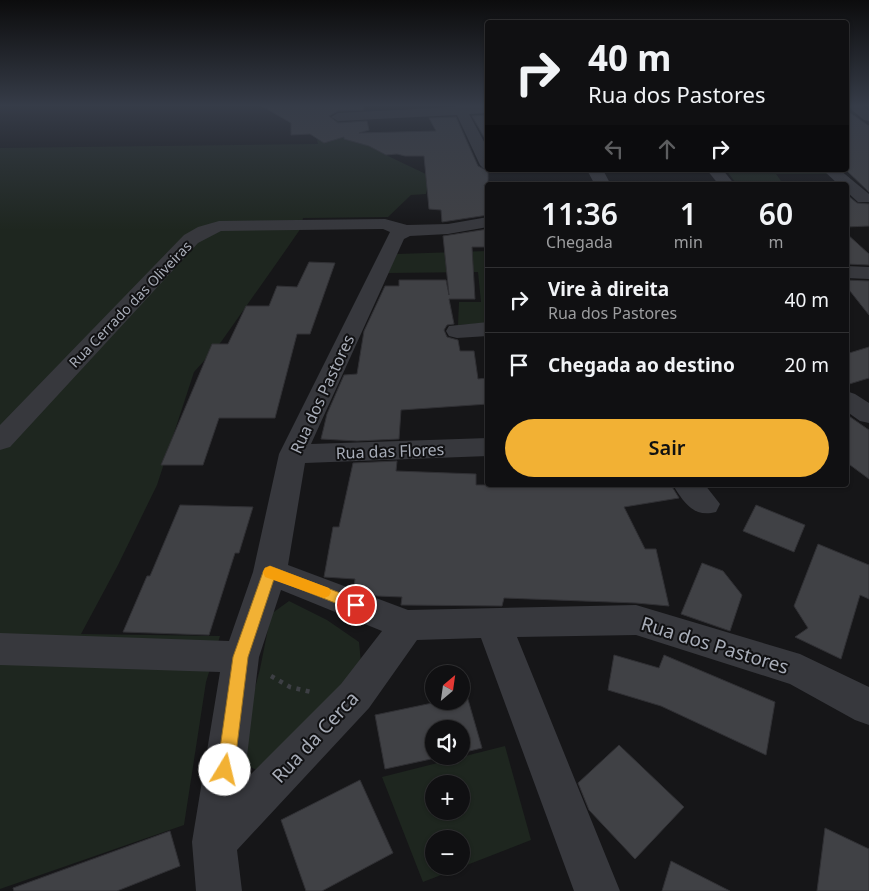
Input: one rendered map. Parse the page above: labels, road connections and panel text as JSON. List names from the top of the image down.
{
  "streets": {
    "street": [
      "Rua Cerrado das Oliveiras",
      "Rua dos Pastores",
      "Rua das Flores",
      "Rua da Cerca"
    ]
  },
  "crossings": [
    ["Rua Cerrado das Oliveiras", "Rua dos Pastores"],
    ["Rua dos Pastores", "Rua das Flores"],
    ["Rua dos Pastores", "Rua da Cerca"]
  ],
  "north": "top right",
  "page": {
    "turn": ["40 m", "Rua dos Pastores"],
    "eta": [
      "11:36",
      "Chegada",
      "1",
      "min",
      "60",
      "m"
    ],
    "list": [
      {
        "name": "Vire à direita",
        "note": "Rua dos Pastores",
        "value": "40 m"
      },
      {
        "name": "Chegada ao destino",
        "value": "20 m"
      }
    ],
    "buttons": "Sair",
    "map_buttons": ["+", "−"]
  }
}
